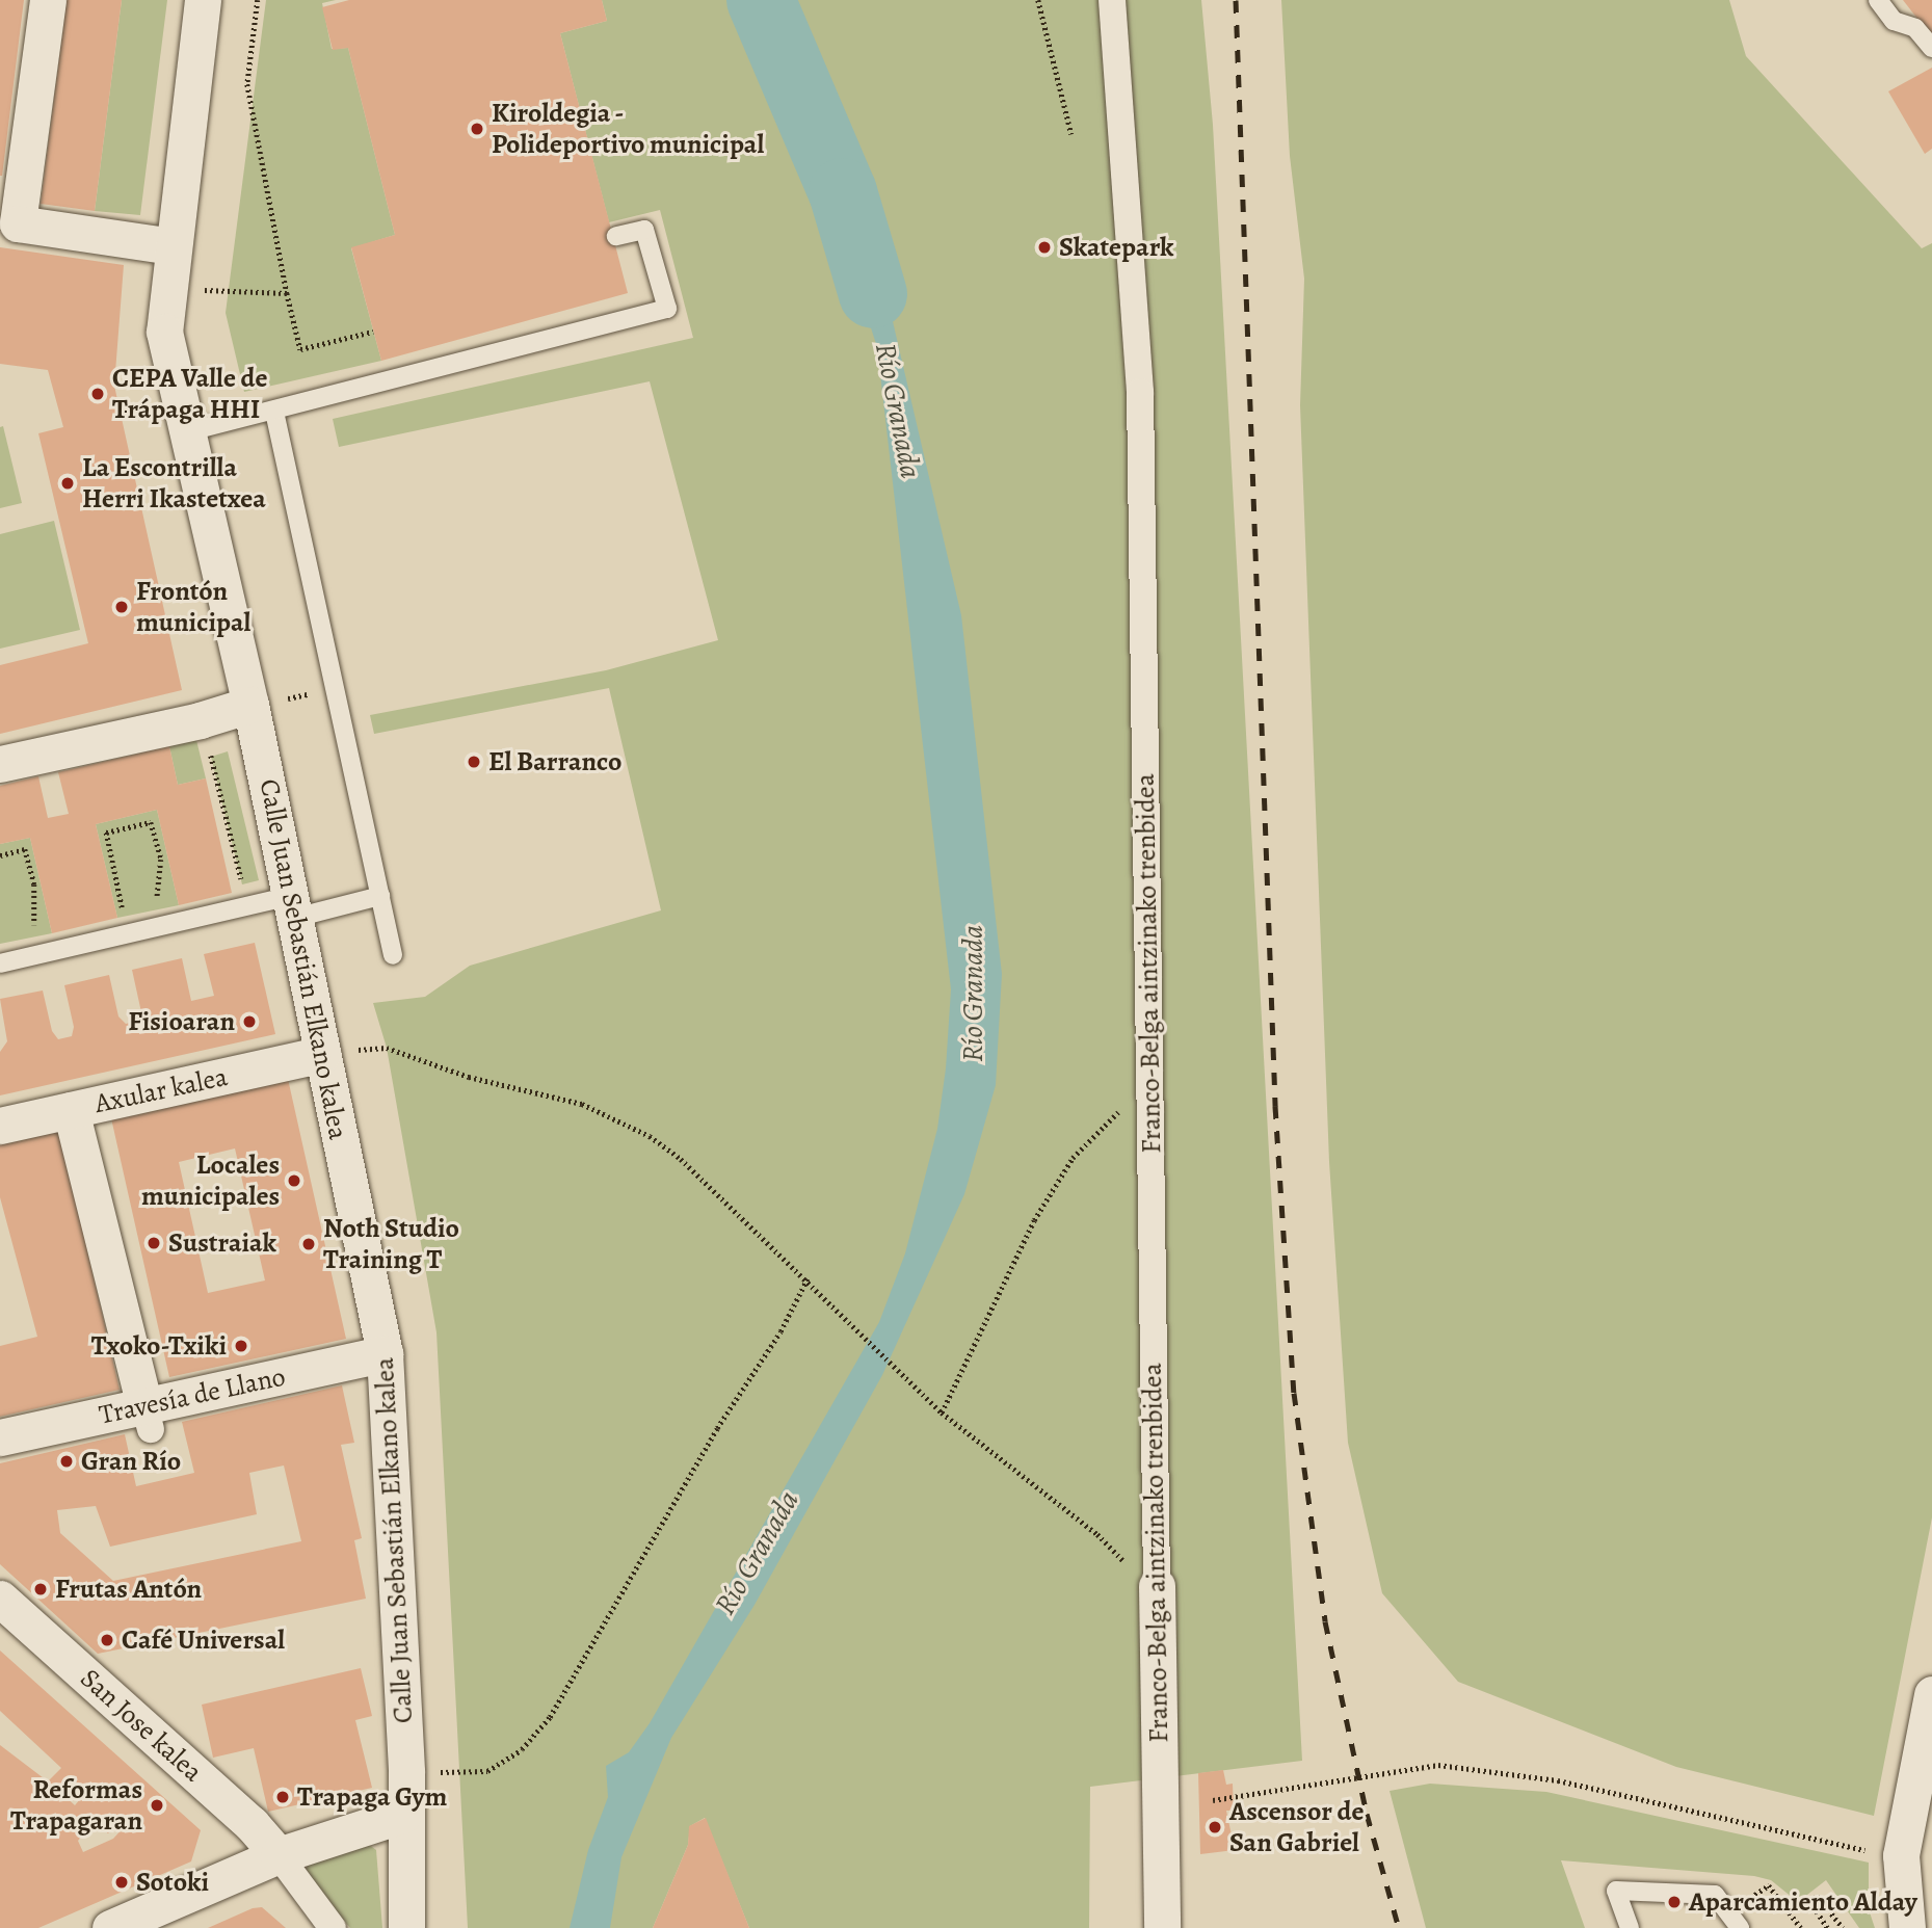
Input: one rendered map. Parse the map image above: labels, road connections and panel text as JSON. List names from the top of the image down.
{
  "streets": {
    "street": [
      "Calle Juan Sebastián Elkano kalea",
      "Franco-Belga aintzinako trenbidea",
      "Axular kalea",
      "Travesía de Llano",
      "San Jose kalea"
    ]
  },
  "crossings": [
    ["Calle Juan Sebastián Elkano kalea", "Axular kalea"],
    ["Calle Juan Sebastián Elkano kalea", "Travesía de Llano"]
  ],
  "water": ["Río Granada"],
  "places": [
    "Kiroldegia - Polideportivo municipal",
    "Skatepark",
    "CEPA Valle de Trápaga HHI",
    "La Escontrilla Herri Ikastetxea",
    "Frontón municipal",
    "El Barranco",
    "Fisioaran",
    "Locales municipales",
    "Sustraiak",
    "Noth Studio Training T",
    "Txoko-Txiki",
    "Gran Río",
    "Frutas Antón",
    "Café Universal",
    "Trapaga Gym",
    "Reformas Trapagaran",
    "Ascensor de San Gabriel",
    "Sotoki",
    "Aparcamiento Alday"
  ]
}
